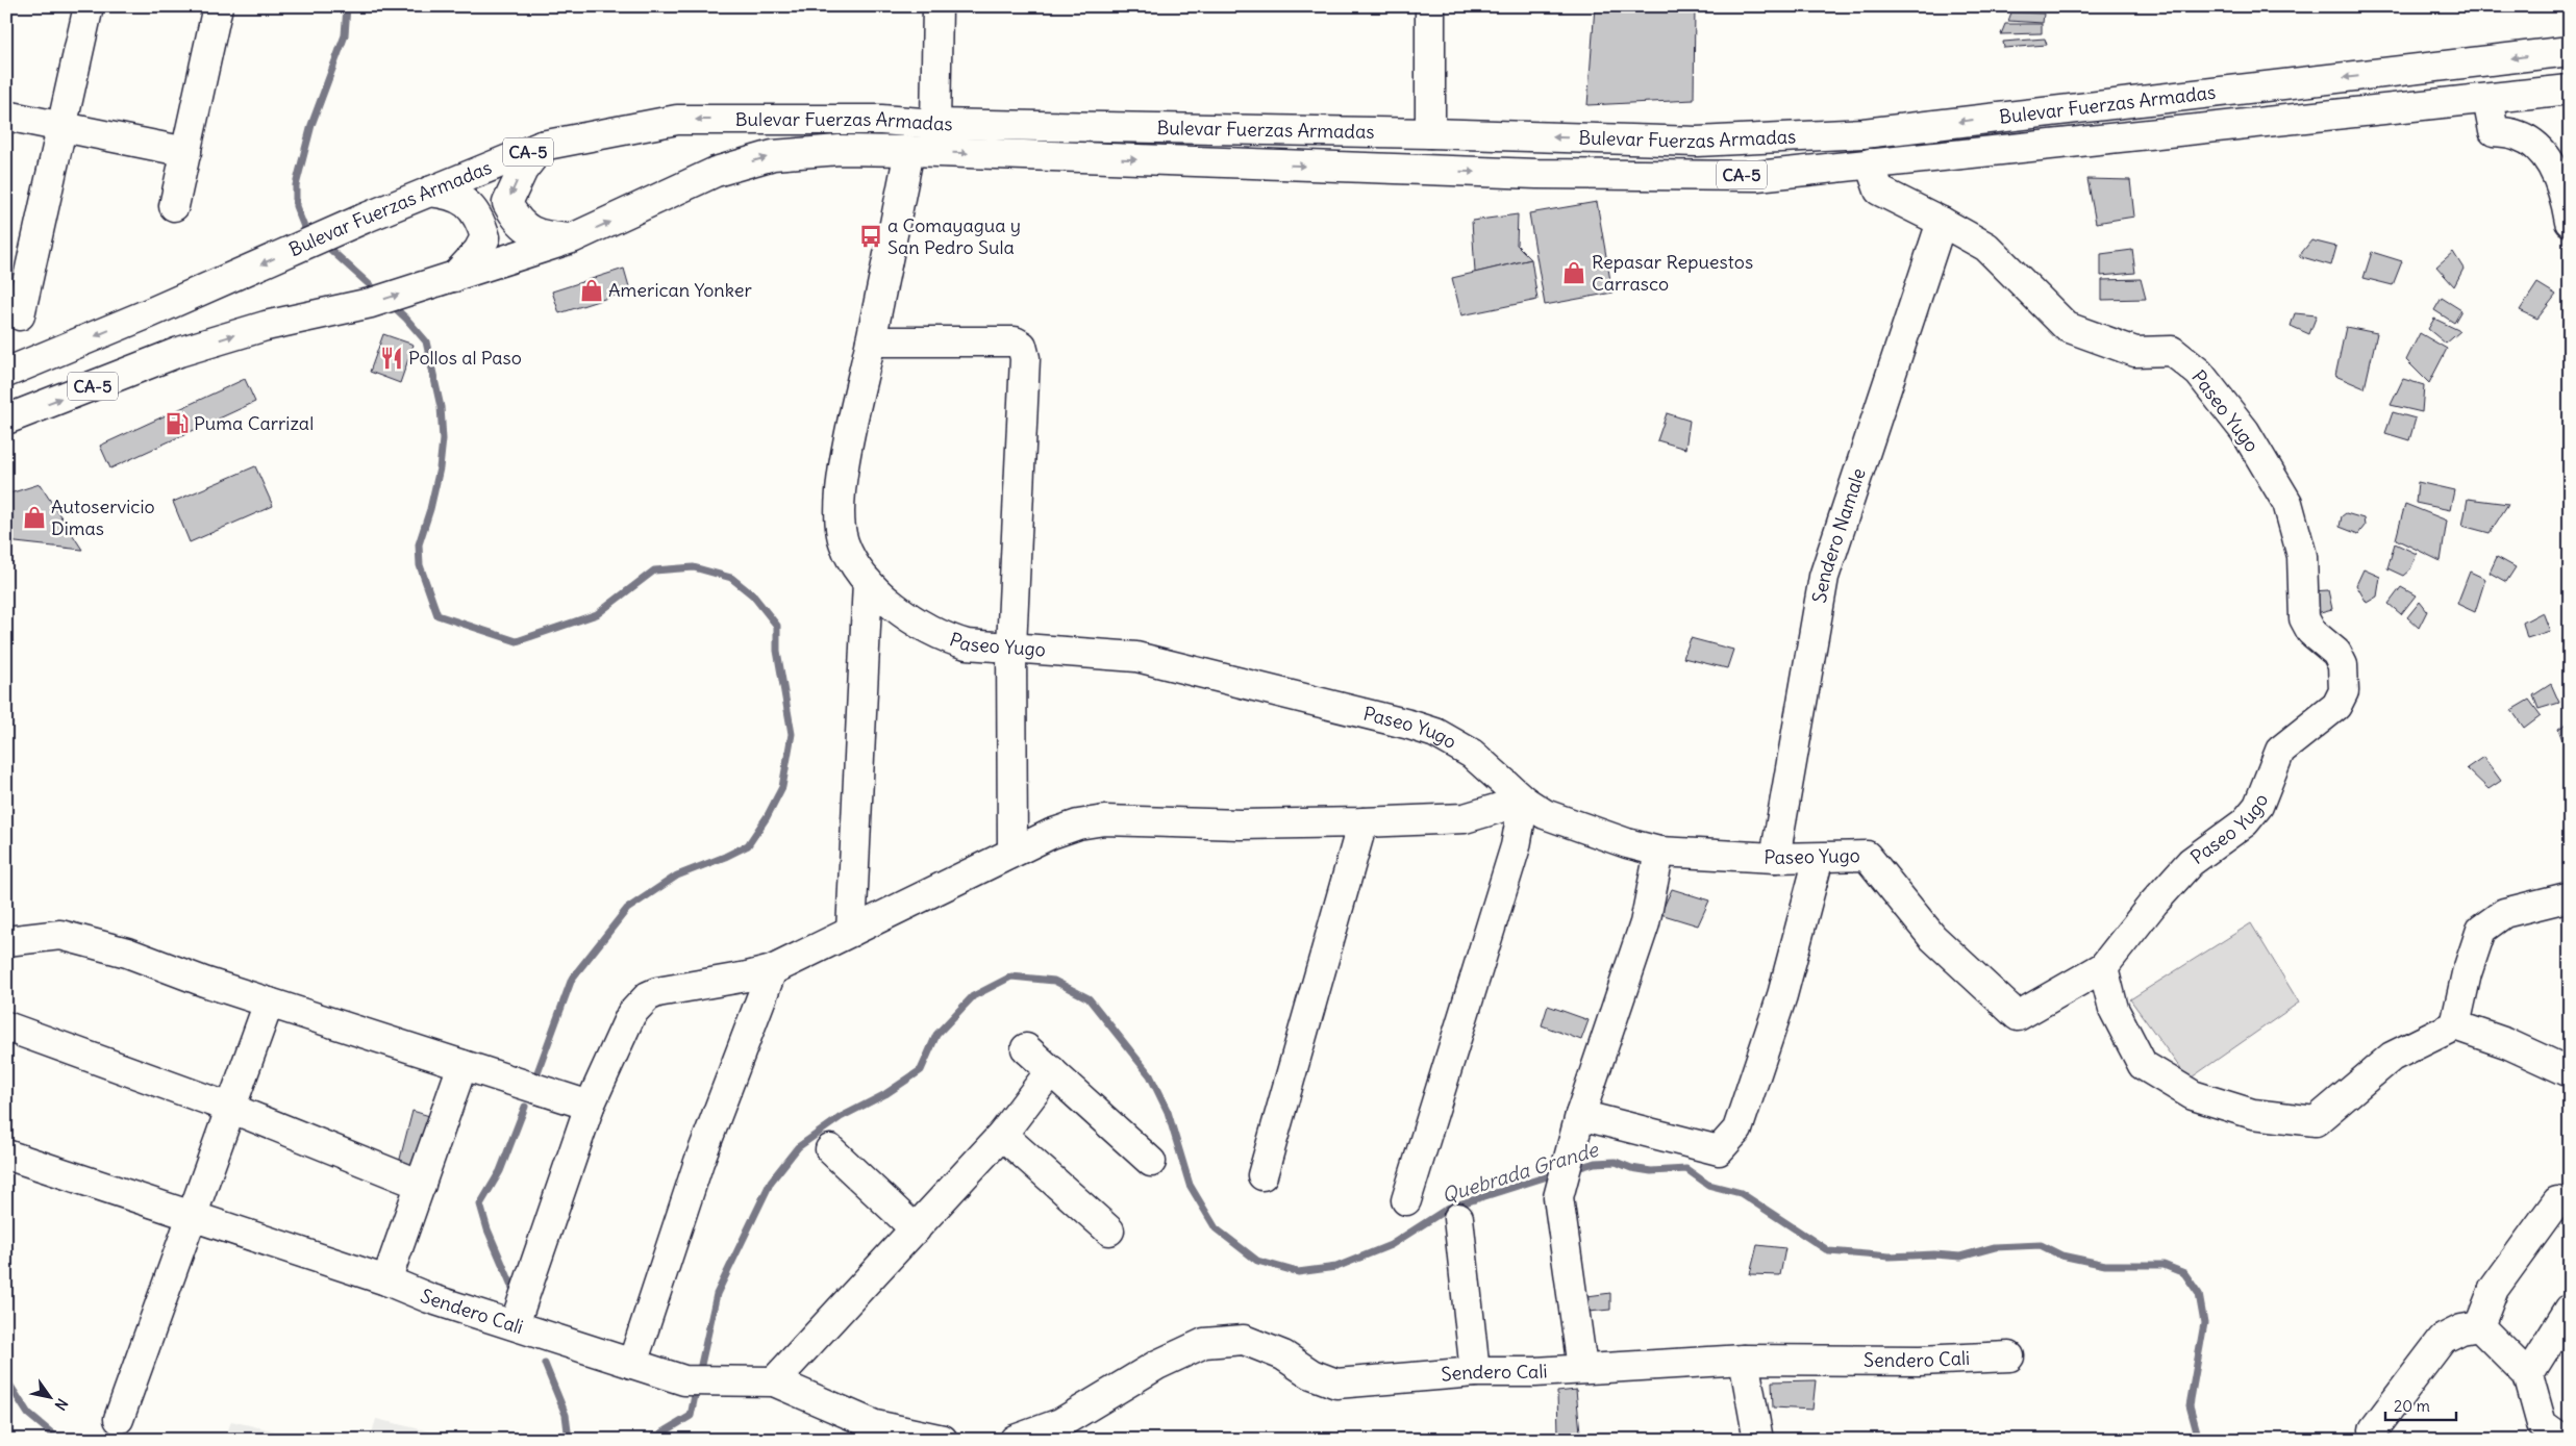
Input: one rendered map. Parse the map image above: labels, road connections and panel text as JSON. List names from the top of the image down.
{
  "streets": {
    "main road": [
      "Bulevar Fuerzas Armadas",
      "CA-5",
      "Paseo Yugo",
      "Sendero Namale",
      "Sendero Cali"
    ]
  },
  "crossings": [
    ["Bulevar Fuerzas Armadas", "Paseo Yugo"],
    ["Paseo Yugo", "Sendero Namale"]
  ],
  "water": ["Quebrada Grande"],
  "places": {
    "bus stop": ["a Comayagua y San Pedro Sula"],
    "shop": ["Repasar Repuestos Carrasco", "American Yonker", "Autoservicio Dimas"],
    "restaurant": ["Pollos al Paso"],
    "fuel station": ["Puma Carrizal"]
  },
  "scale_bar": "20 m",
  "north": "bottom right"
}
